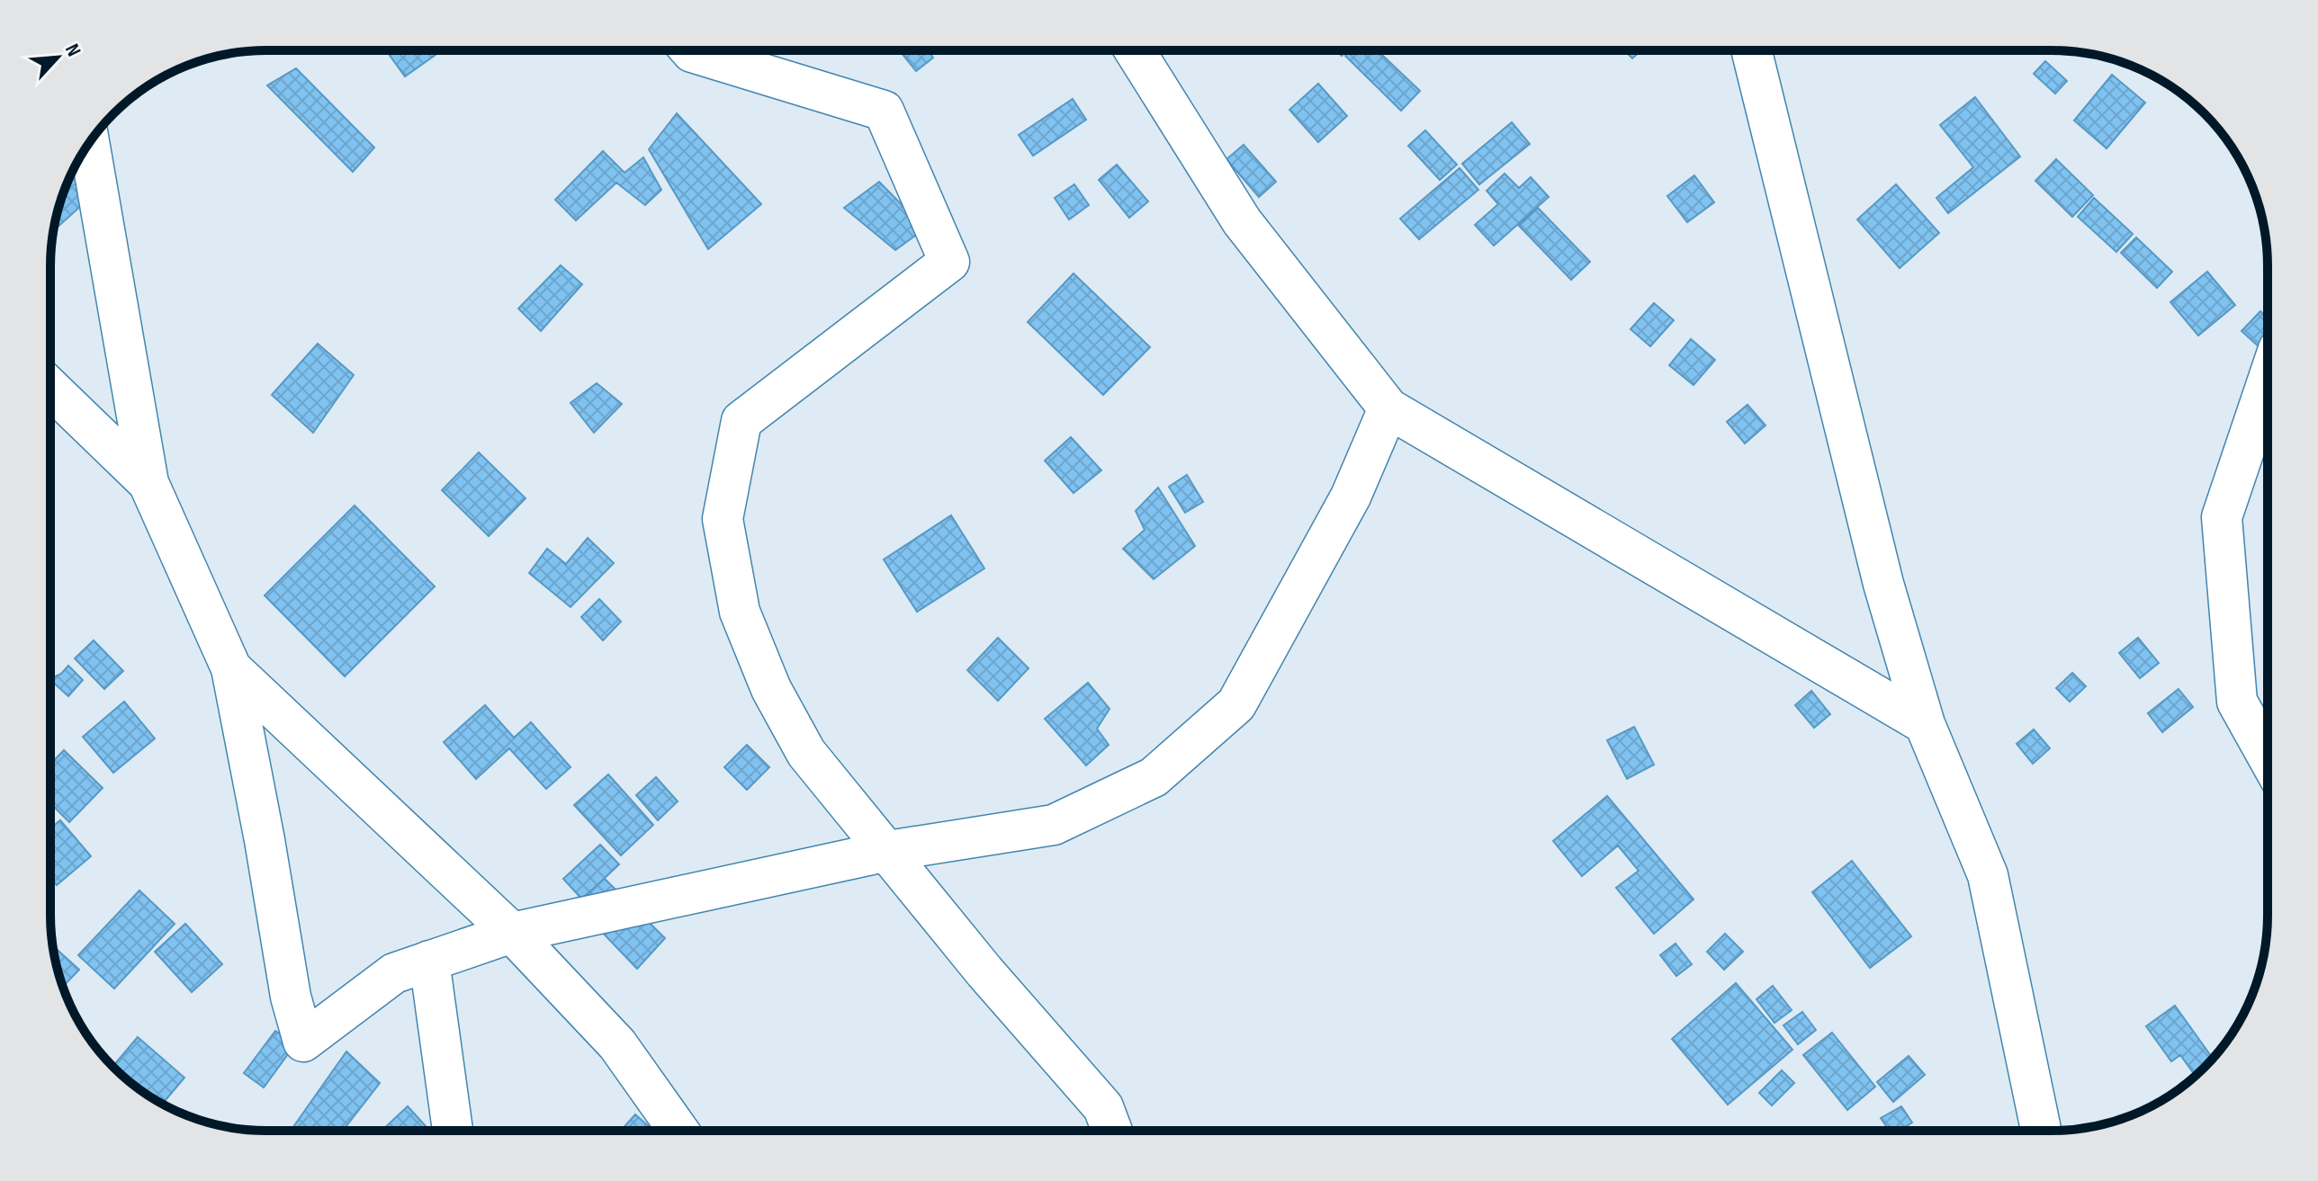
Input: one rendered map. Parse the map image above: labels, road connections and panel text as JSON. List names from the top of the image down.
{
  "north": "top right"
}
